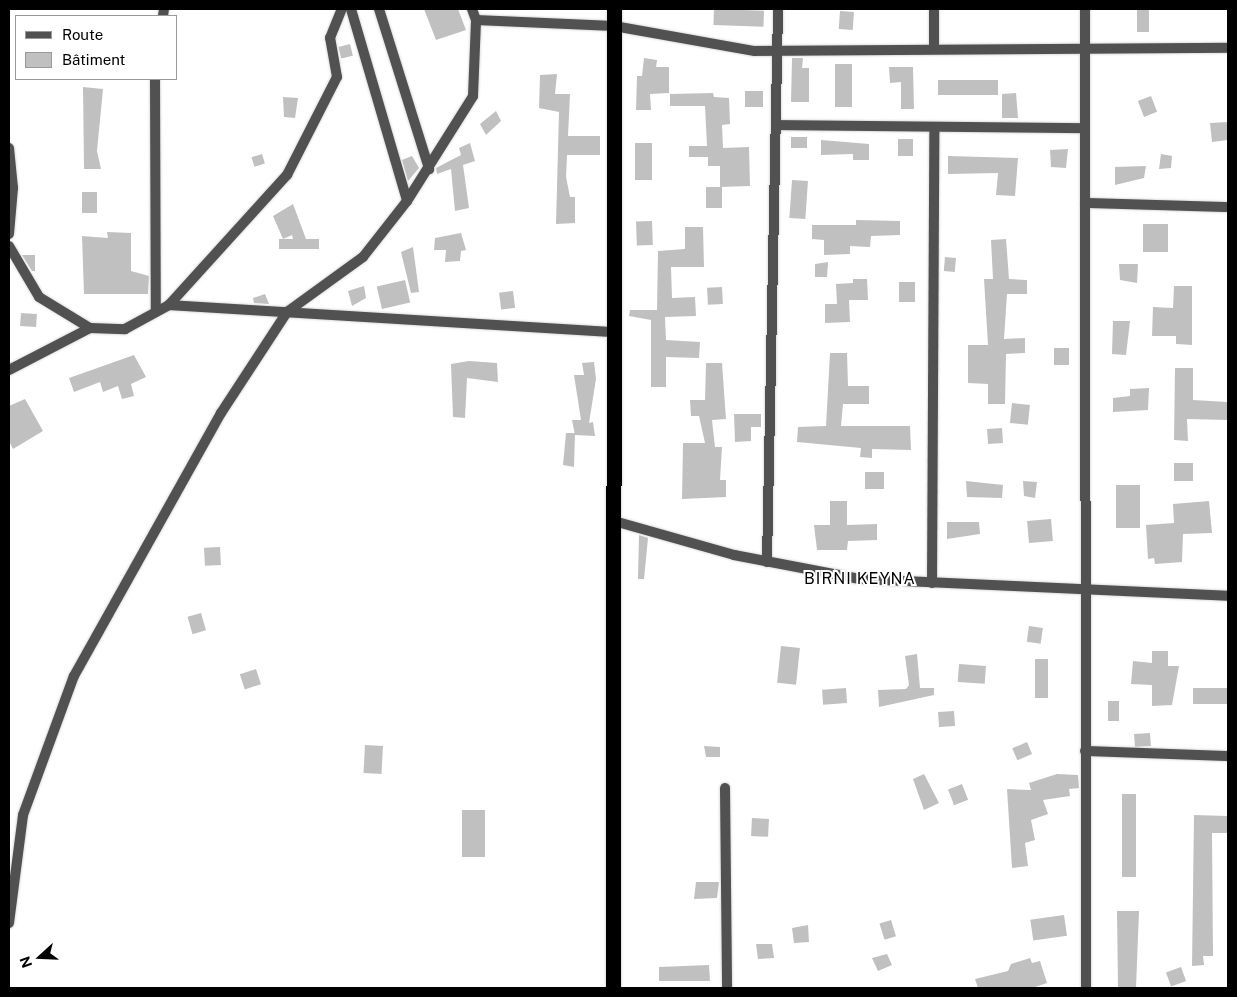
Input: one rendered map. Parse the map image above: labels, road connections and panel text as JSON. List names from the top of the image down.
{
  "districts": ["BIRNI KEYNA"],
  "legend": ["Route", "Bâtiment"],
  "north": "left"
}
